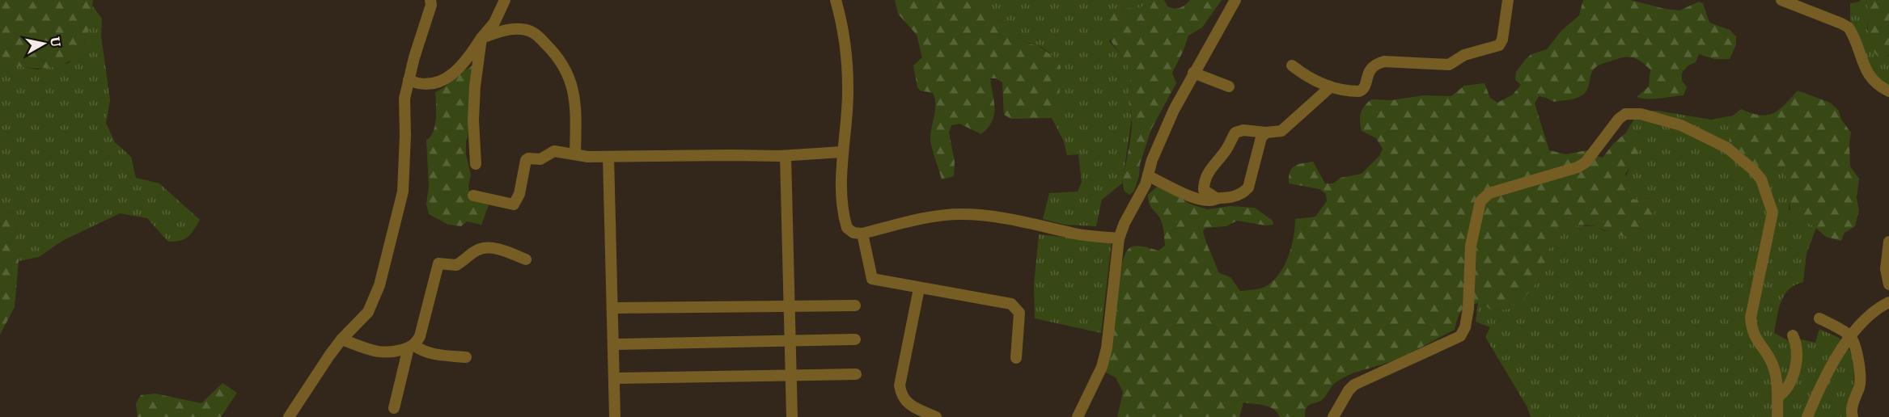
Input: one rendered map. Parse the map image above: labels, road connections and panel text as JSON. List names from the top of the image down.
{
  "north": "right"
}
